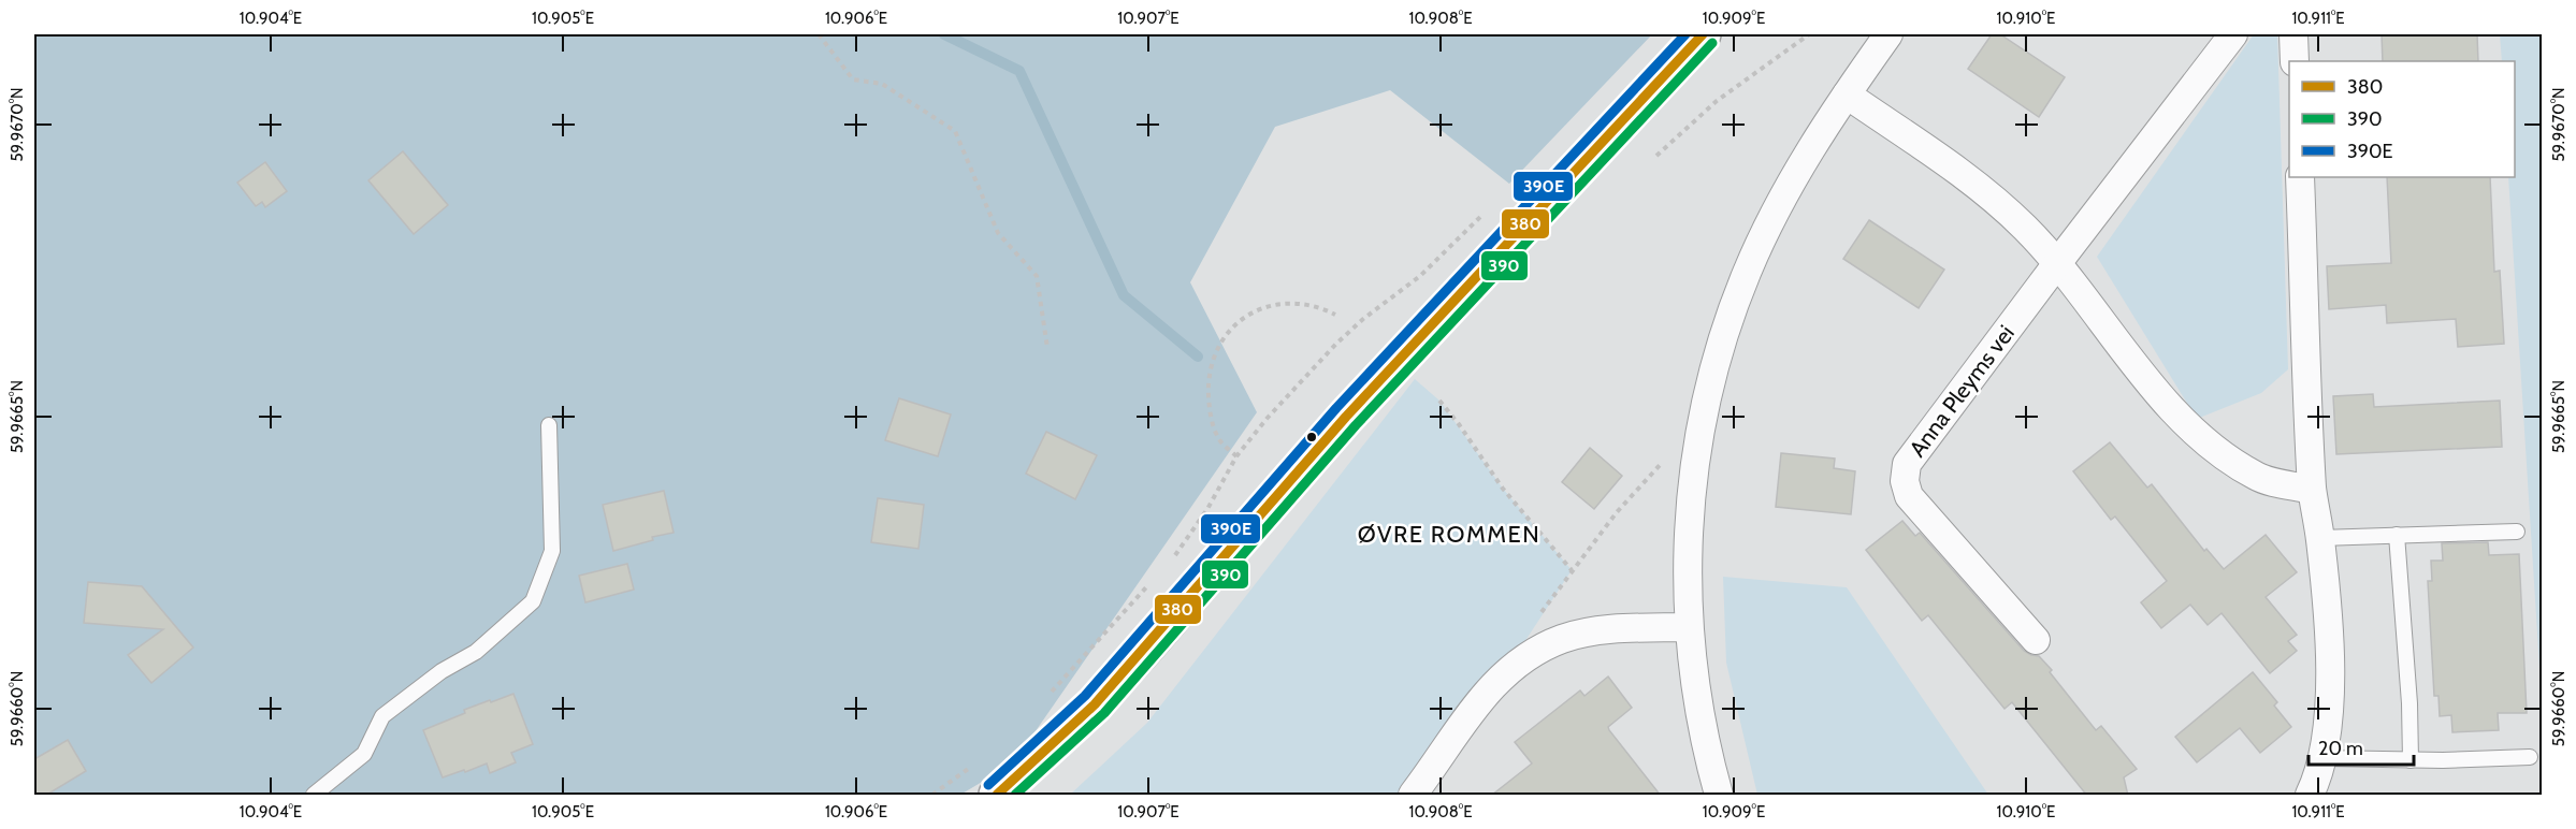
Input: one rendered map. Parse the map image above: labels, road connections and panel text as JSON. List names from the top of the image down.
{
  "streets": {
    "street": ["Anna Pleyms vei"]
  },
  "districts": ["ØVRE ROMMEN"],
  "lines": ["transit line 380", "transit line 390E", "transit line 390"],
  "legend": ["380", "390", "390E"],
  "scale_bar": "20 m",
  "coordinates": [
    "10.904°E",
    "10.905°E",
    "10.906°E",
    "10.907°E",
    "10.908°E",
    "10.909°E",
    "10.910°E",
    "10.911°E",
    "59.9670°N",
    "59.9665°N",
    "59.9660°N"
  ]
}
